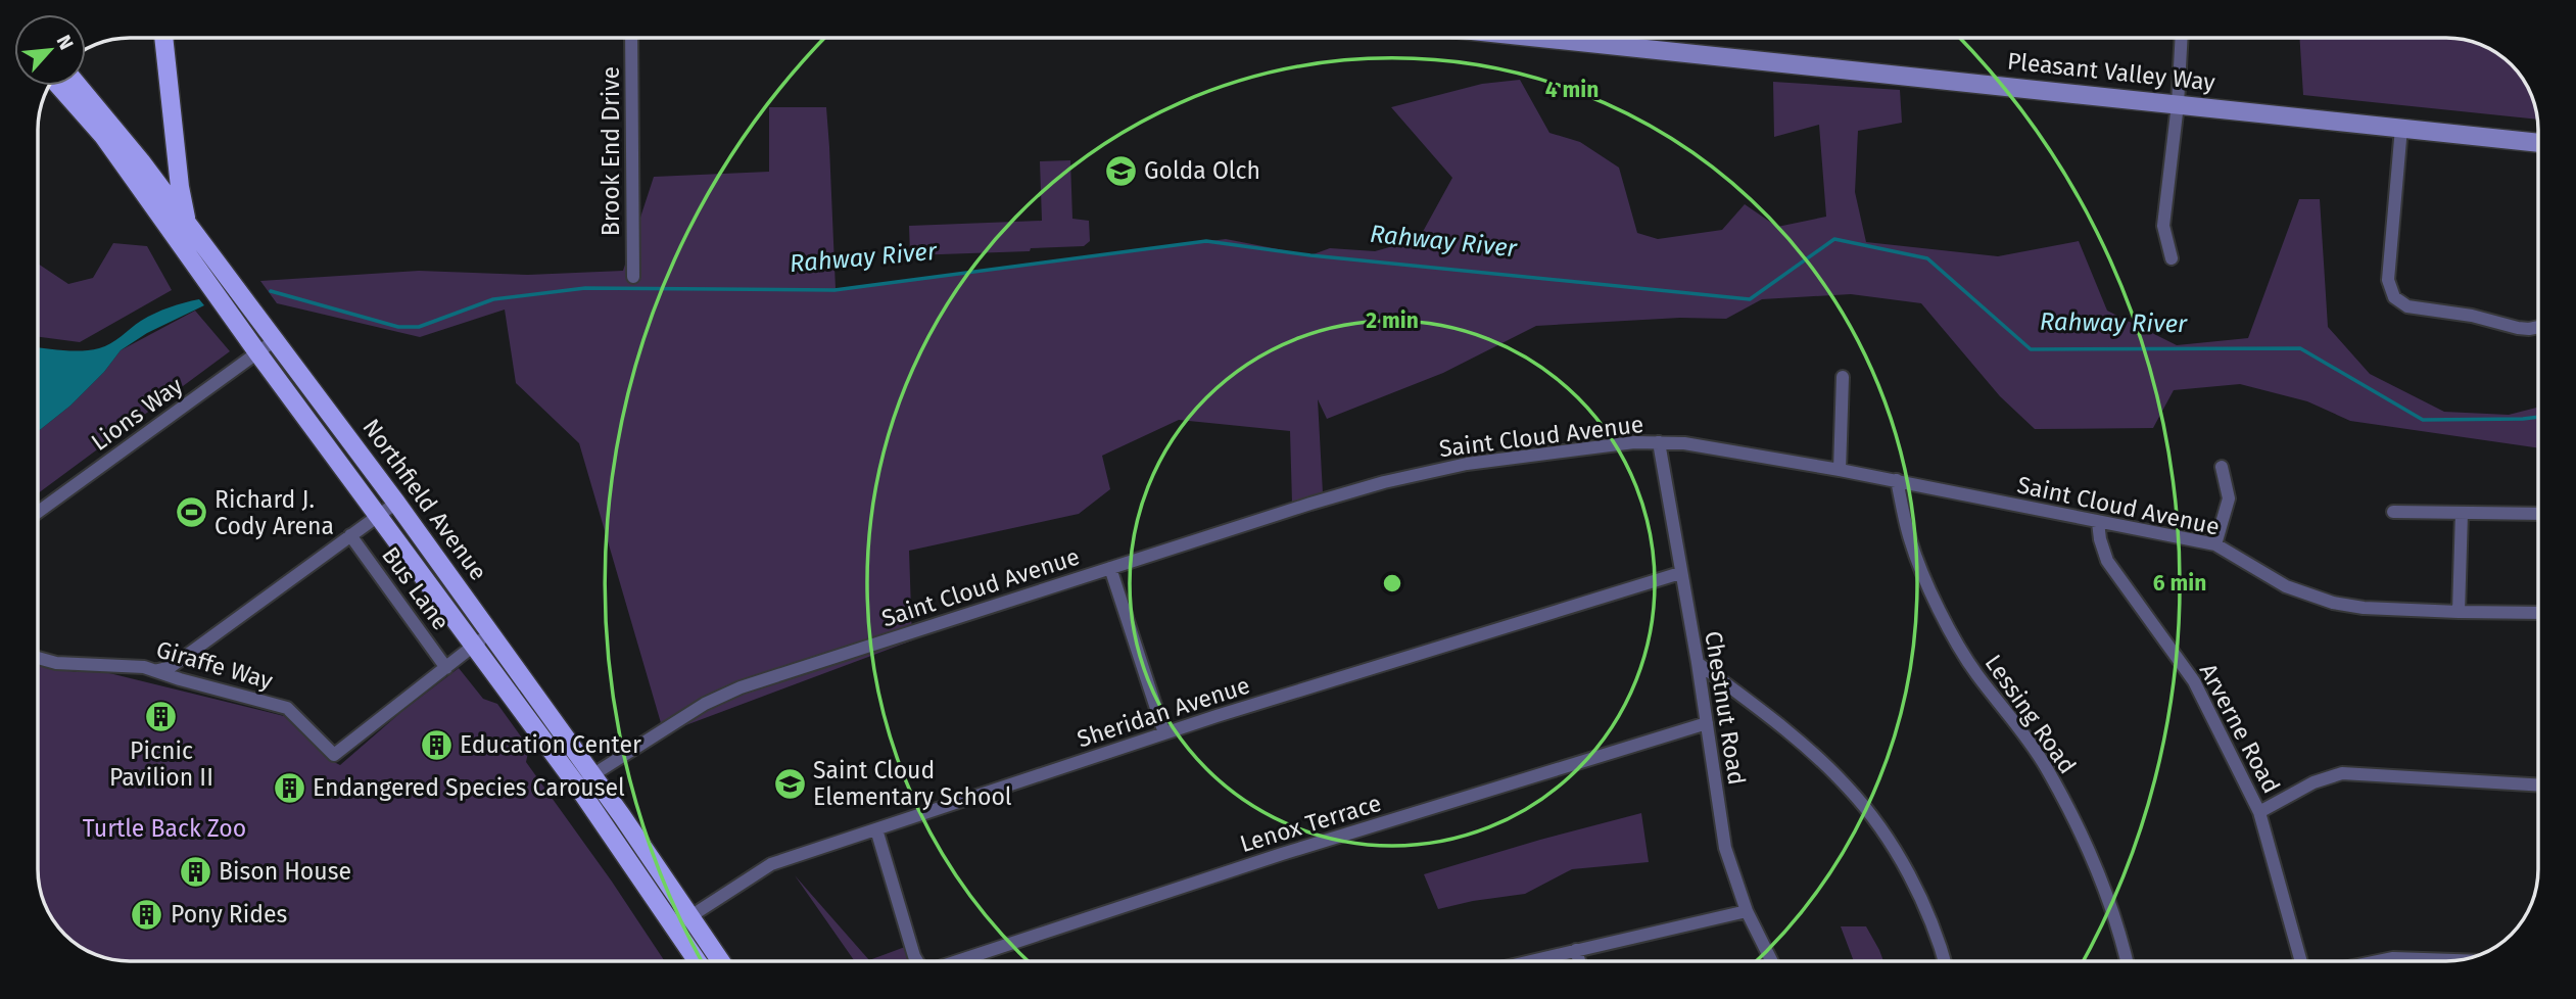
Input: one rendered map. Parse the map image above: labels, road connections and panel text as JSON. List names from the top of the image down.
{
  "streets": {
    "main road": ["Pleasant Valley Way", "Northfield Avenue"],
    "street": [
      "Brook End Drive",
      "Lions Way",
      "Saint Cloud Avenue",
      "Bus Lane",
      "Giraffe Way",
      "Chestnut Road",
      "Sheridan Avenue",
      "Lessing Road",
      "Arverne Road",
      "Lenox Terrace"
    ]
  },
  "crossings": [
    ["Lions Way", "Northfield Avenue"],
    ["Saint Cloud Avenue", "Northfield Avenue"],
    ["Saint Cloud Avenue", "Chestnut Road"],
    ["Saint Cloud Avenue", "Lessing Road"],
    ["Saint Cloud Avenue", "Arverne Road"],
    ["Northfield Avenue", "Giraffe Way"],
    ["Northfield Avenue", "Sheridan Avenue"],
    ["Bus Lane", "Giraffe Way"],
    ["Chestnut Road", "Sheridan Avenue"],
    ["Chestnut Road", "Lenox Terrace"]
  ],
  "water": ["Rahway River"],
  "parks": ["Turtle Back Zoo"],
  "places": {
    "school or university": ["Golda Olch", "Saint Cloud Elementary School"],
    "sports": ["Richard J. Cody Arena"],
    "building": [
      "Picnic Pavilion II",
      "Education Center",
      "Endangered Species Carousel",
      "Bison House",
      "Pony Rides"
    ]
  },
  "north": "top right",
  "rings": ["4 min", "2 min", "6 min"]
}
